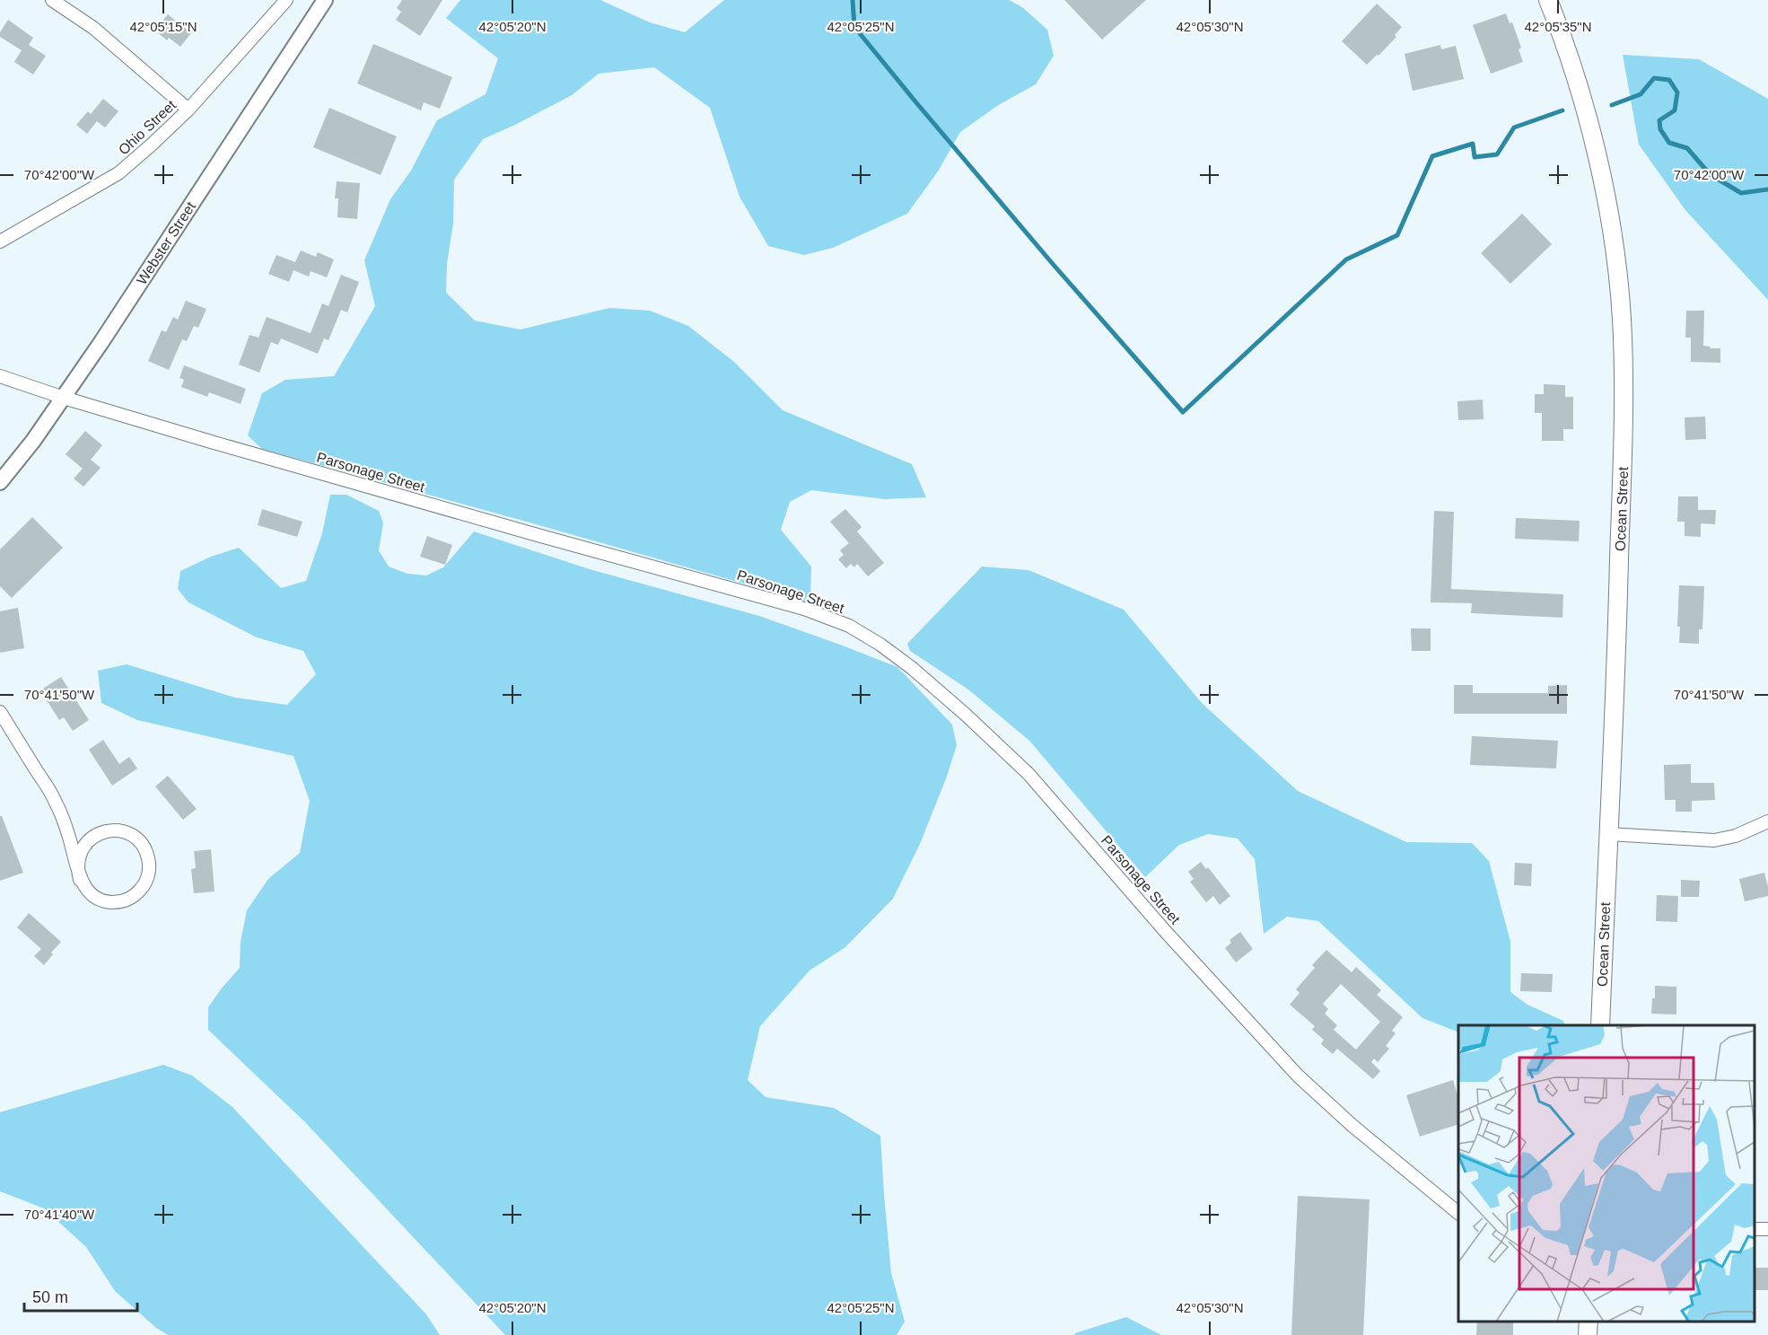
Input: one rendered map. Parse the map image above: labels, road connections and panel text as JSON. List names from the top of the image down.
{
  "streets": {
    "main road": ["Ocean Street"],
    "street": ["Ohio Street", "Webster Street", "Parsonage Street"]
  },
  "crossings": [
    ["Webster Street", "Parsonage Street"]
  ],
  "scale_bar": "50 m",
  "coordinates": [
    "42°05'15\"N",
    "42°05'20\"N",
    "42°05'25\"N",
    "42°05'30\"N",
    "42°05'35\"N",
    "70°42'00\"W",
    "70°41'50\"W",
    "70°41'40\"W"
  ]
}
